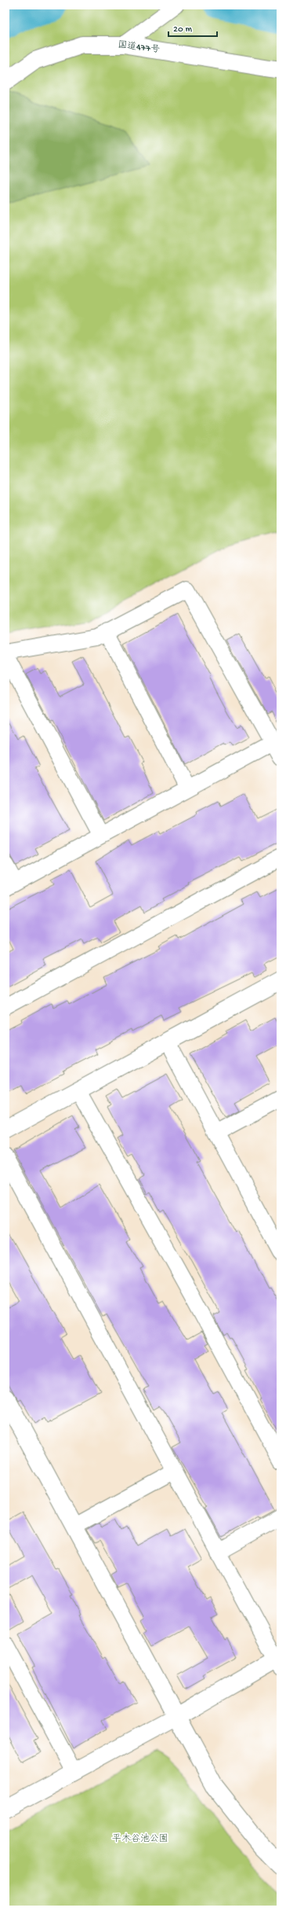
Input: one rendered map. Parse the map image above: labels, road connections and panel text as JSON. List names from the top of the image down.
{
  "streets": {
    "main road": ["国道477号"]
  },
  "parks": ["平木谷池公園"],
  "scale_bar": "20 m"
}
